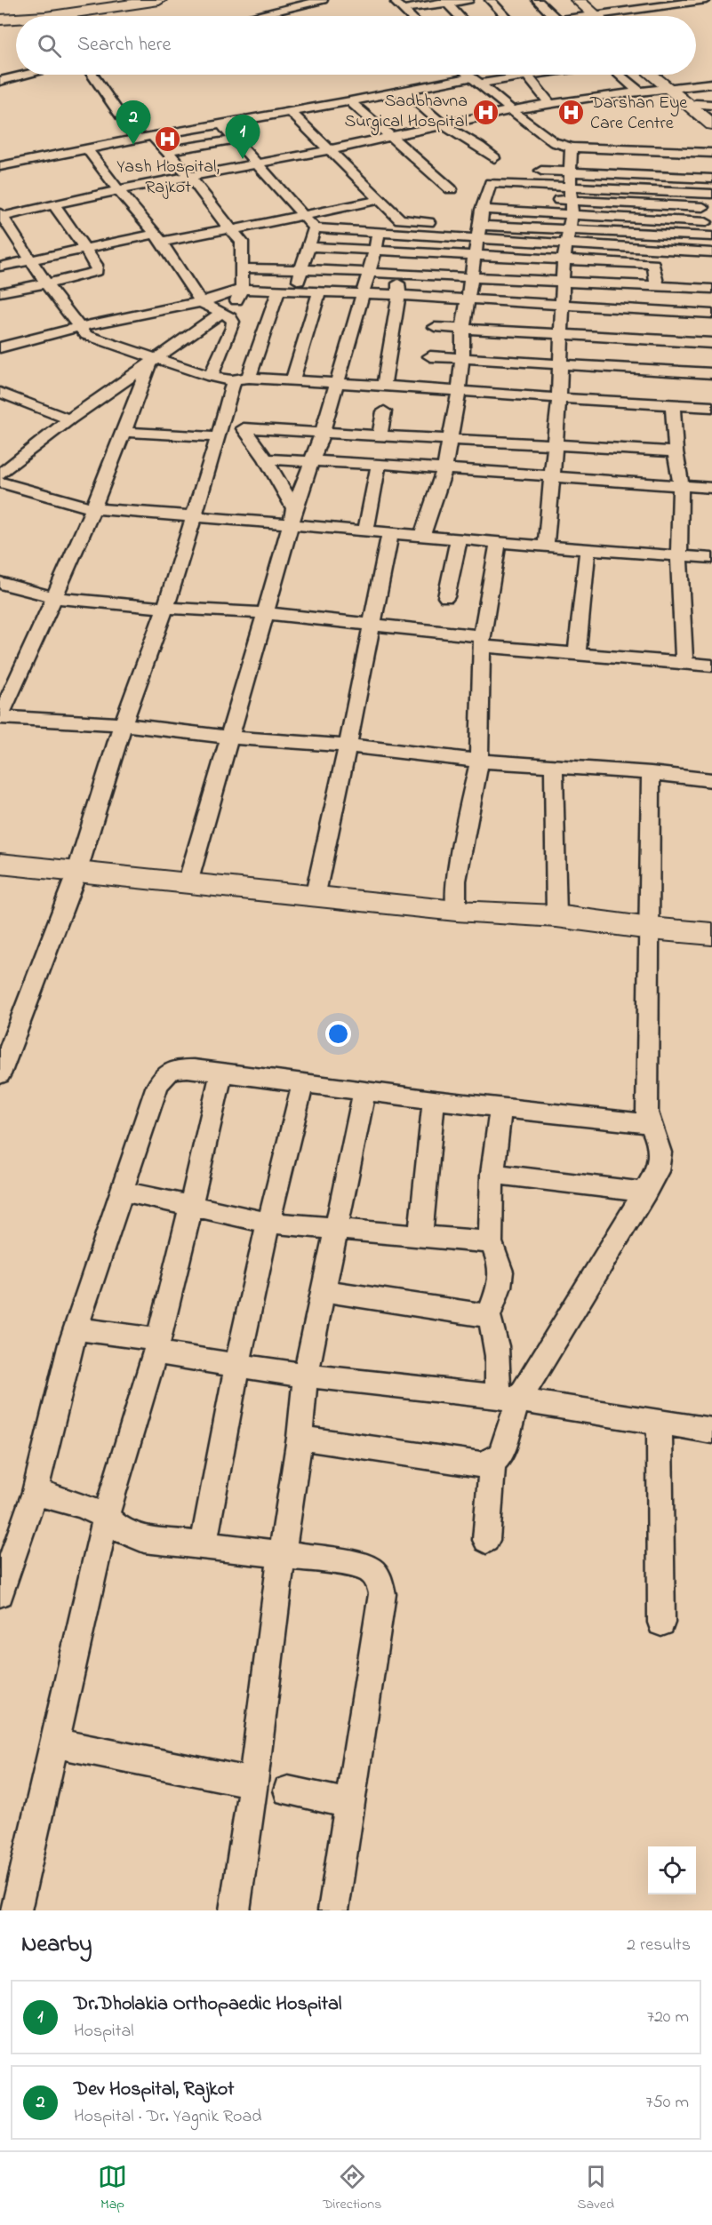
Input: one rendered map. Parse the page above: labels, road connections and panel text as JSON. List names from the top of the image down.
{
  "places": {
    "hospital": ["Sadbhavna Surgical Hospital", "Darshan Eye Care Centre", "Yash Hospital, Rajkot"]
  },
  "page": {
    "search": "Search here",
    "pins": ["2", "1"],
    "heading": ["Nearby", "2 results"],
    "list": [
      {
        "mark": "1",
        "name": "Dr.Dholakia Orthopaedic Hospital",
        "note": "Hospital",
        "value": "720 m"
      },
      {
        "mark": "2",
        "name": "Dev Hospital, Rajkot",
        "note": "Hospital · Dr. Yagnik Road",
        "value": "750 m"
      }
    ],
    "nav": ["Map", "Directions", "Saved"]
  }
}
